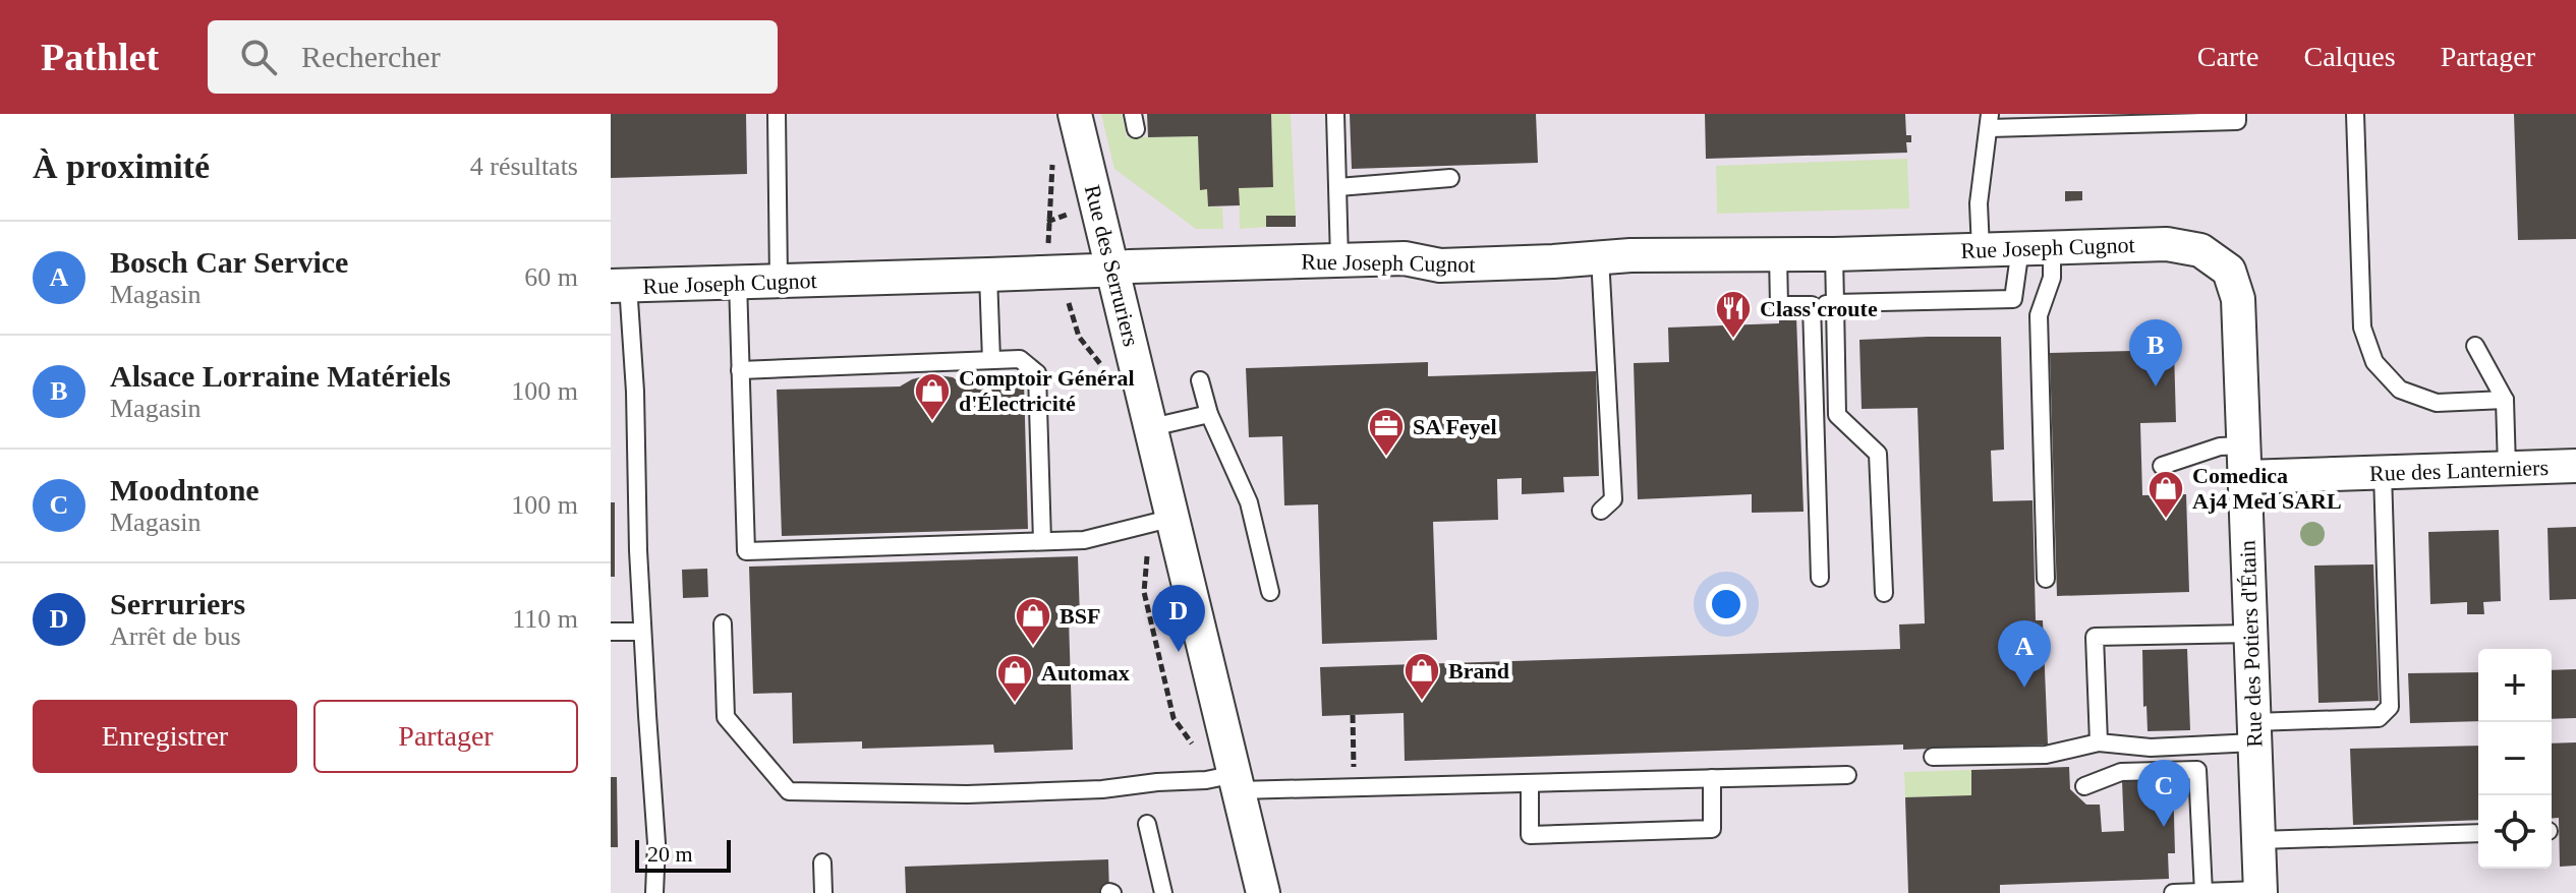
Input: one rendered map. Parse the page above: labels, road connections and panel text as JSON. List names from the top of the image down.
{
  "streets": {
    "street": [
      "Rue Joseph Cugnot",
      "Rue des Serruriers",
      "Rue des Lanterniers",
      "Rue des Potiers d'Étain"
    ]
  },
  "crossings": [
    ["Rue Joseph Cugnot", "Rue des Serruriers"],
    ["Rue Joseph Cugnot", "Rue des Potiers d'Étain"],
    ["Rue des Lanterniers", "Rue des Potiers d'Étain"]
  ],
  "places": {
    "restaurant": ["Class'croute"],
    "shop": [
      "Comptoir Général d'Électricité",
      "Comedica Aj4 Med SARL",
      "BSF",
      "Brand",
      "Automax"
    ],
    "office": ["SA Feyel"]
  },
  "scale_bar": "20 m",
  "page": {
    "header": "Pathlet",
    "search": "Rechercher",
    "nav": ["Carte", "Calques", "Partager"],
    "heading": ["À proximité", "4 résultats"],
    "list": [
      {
        "mark": "A",
        "name": "Bosch Car Service",
        "note": "Magasin",
        "value": "60 m"
      },
      {
        "mark": "B",
        "name": "Alsace Lorraine Matériels",
        "note": "Magasin",
        "value": "100 m"
      },
      {
        "mark": "C",
        "name": "Moodntone",
        "note": "Magasin",
        "value": "100 m"
      },
      {
        "mark": "D",
        "name": "Serruriers",
        "note": "Arrêt de bus",
        "value": "110 m"
      }
    ],
    "pins": [
      "B",
      "D",
      "A",
      "C"
    ],
    "map_buttons": ["+", "−"],
    "buttons": ["Enregistrer", "Partager"],
    "scale": "20 m"
  }
}
